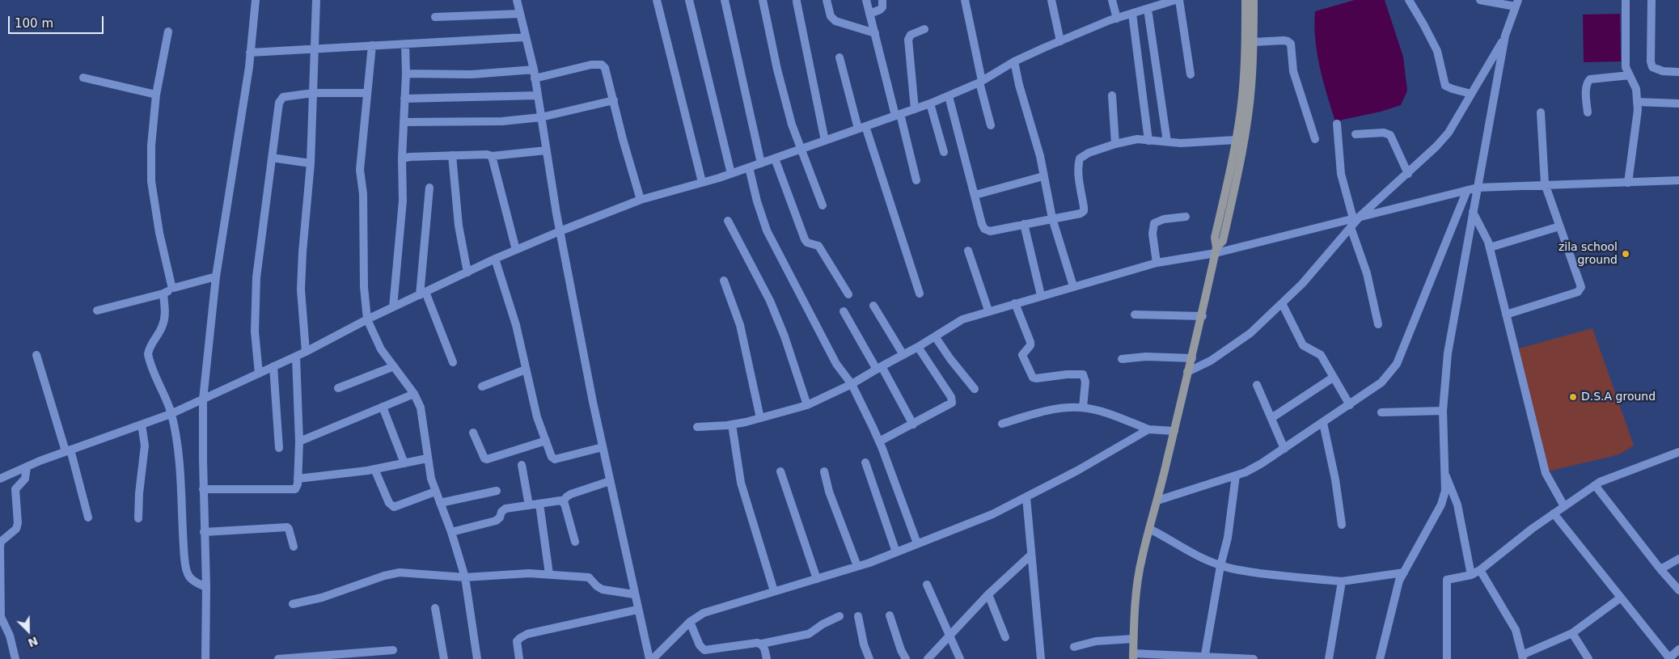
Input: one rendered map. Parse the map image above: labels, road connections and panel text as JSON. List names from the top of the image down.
{
  "places": ["zila school ground", "D.S.A ground"],
  "scale_bar": "100 m",
  "north": "bottom right"
}
